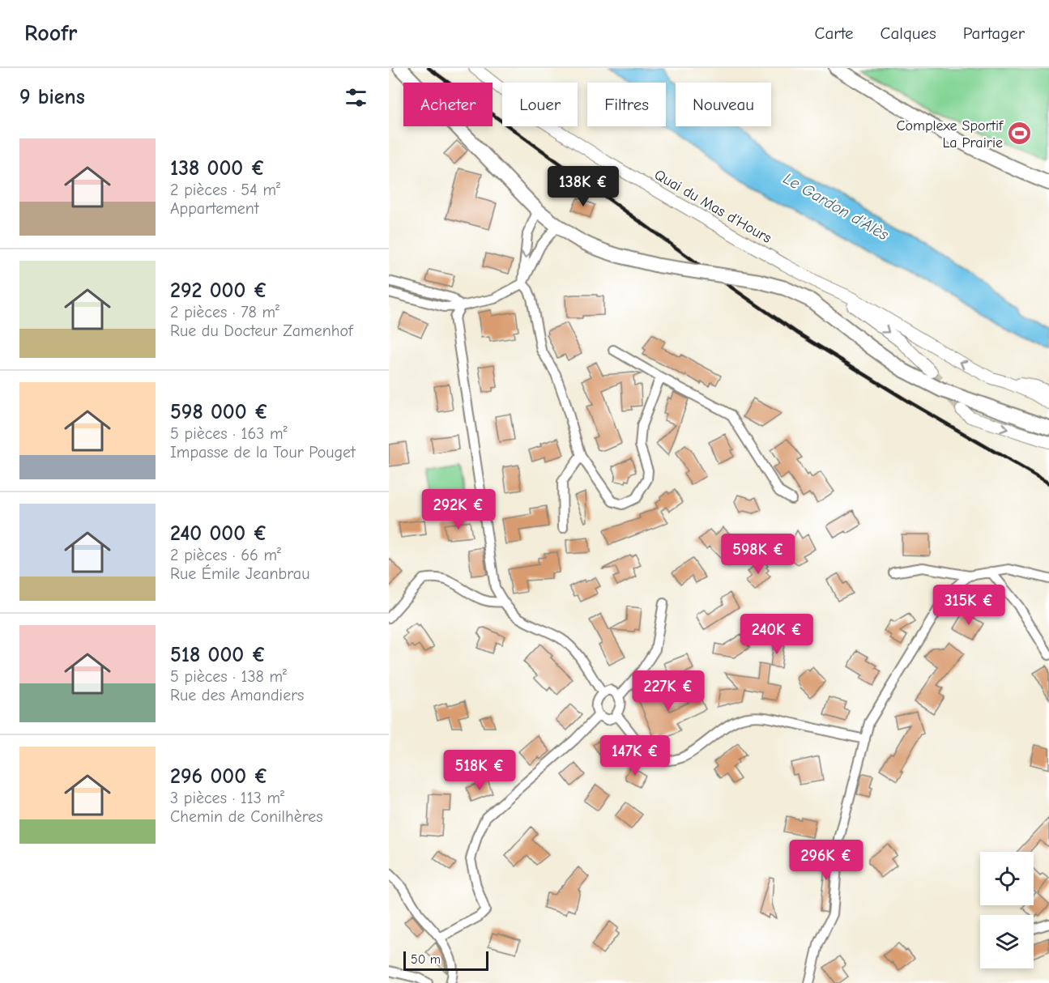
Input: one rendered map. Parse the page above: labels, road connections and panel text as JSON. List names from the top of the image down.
{
  "streets": {
    "street": ["Quai du Mas d'Hours"]
  },
  "water": ["Le Gardon d'Alès"],
  "places": {
    "sports": ["Complexe Sportif La Prairie"]
  },
  "scale_bar": "50 m",
  "page": {
    "header": "Roofr",
    "nav": ["Carte", "Calques", "Partager"],
    "heading": "9 biens",
    "chip": [
      "Acheter",
      "Louer",
      "Filtres",
      "Nouveau"
    ],
    "list": [
      {
        "name": "138 000 €",
        "note": "2 pièces · 54 m² · Appartement"
      },
      {
        "name": "292 000 €",
        "note": "2 pièces · 78 m² · Rue du Docteur Zamenhof"
      },
      {
        "name": "598 000 €",
        "note": "5 pièces · 163 m² · Impasse de la Tour Pouget"
      },
      {
        "name": "240 000 €",
        "note": "2 pièces · 66 m² · Rue Émile Jeanbrau"
      },
      {
        "name": "518 000 €",
        "note": "5 pièces · 138 m² · Rue des Amandiers"
      },
      {
        "name": "296 000 €",
        "note": "3 pièces · 113 m² · Chemin de Conilhères"
      }
    ],
    "price": [
      "138K €",
      "292K €",
      "598K €",
      "315K €",
      "240K €",
      "227K €",
      "147K €",
      "518K €",
      "296K €"
    ],
    "scale": "50 m"
  }
}
